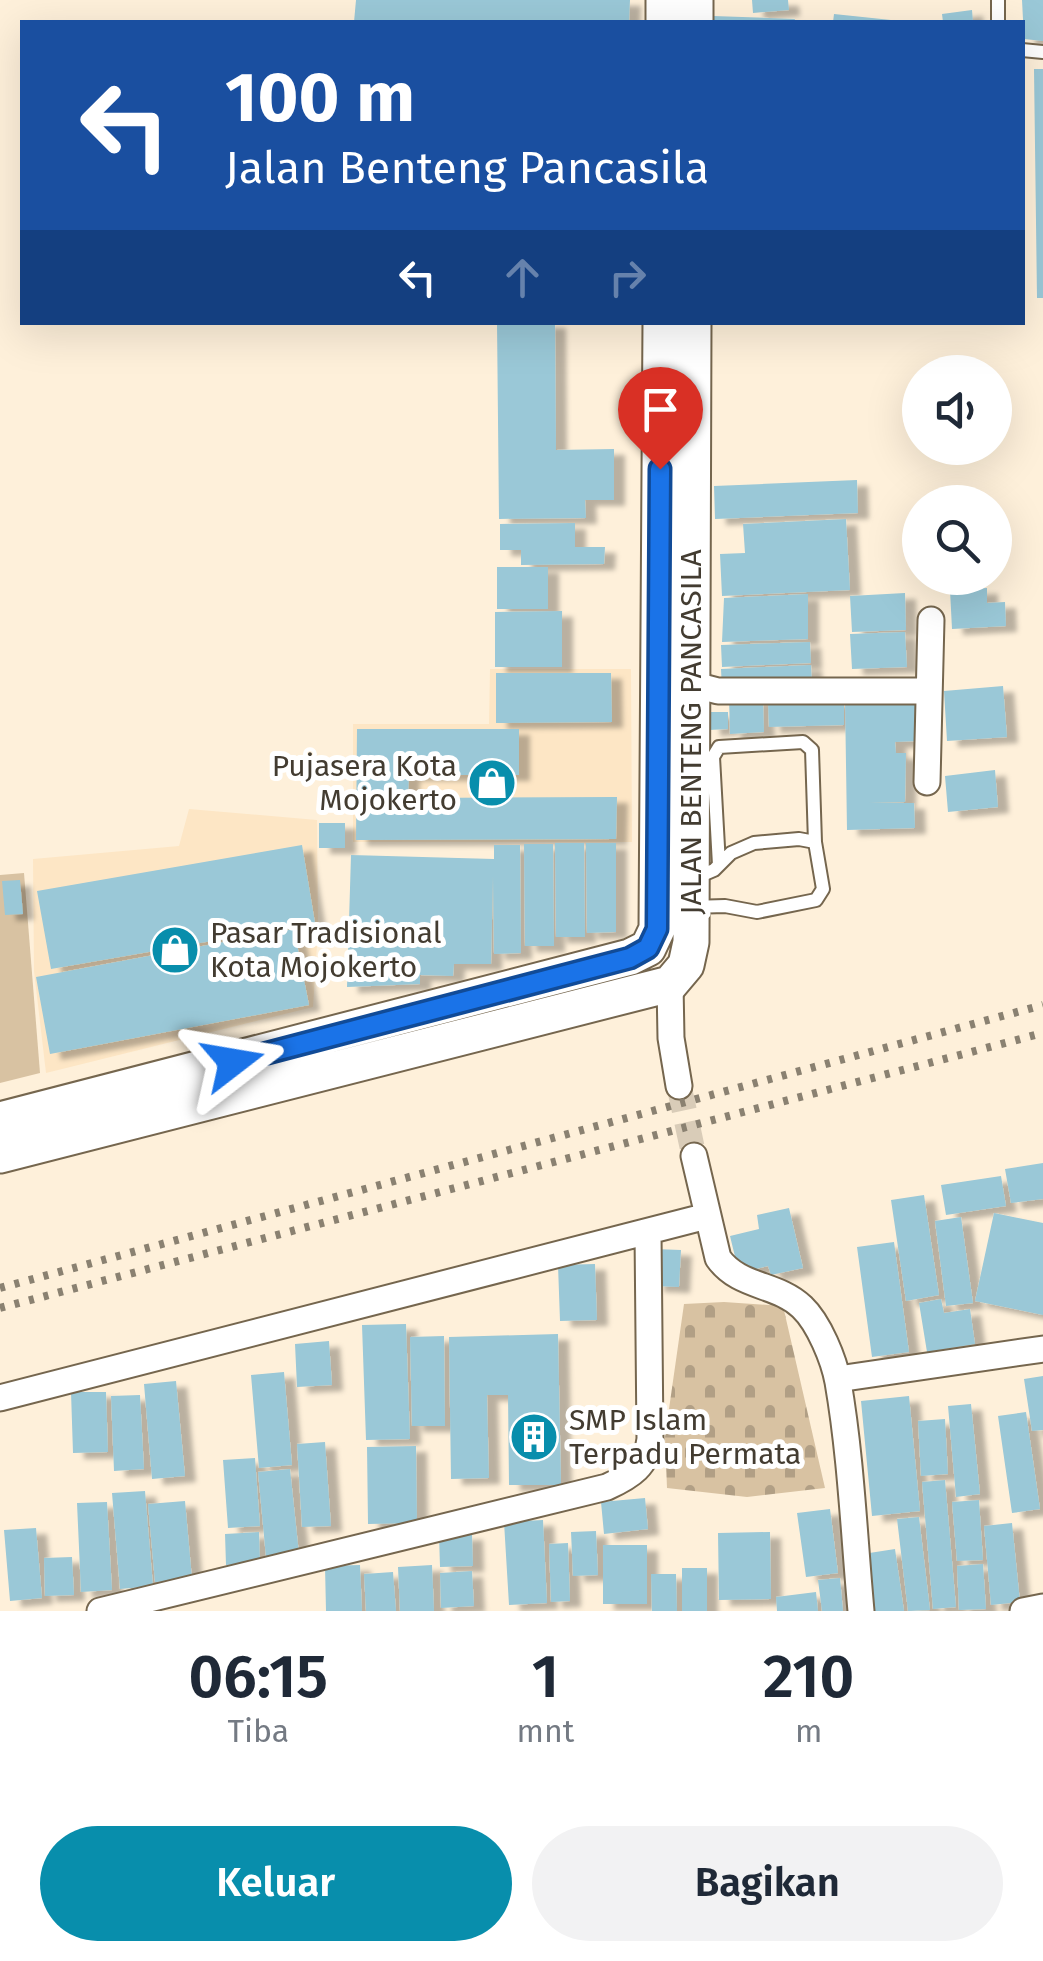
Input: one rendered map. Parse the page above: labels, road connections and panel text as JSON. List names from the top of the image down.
{
  "streets": {
    "street": ["JALAN BENTENG PANCASILA"]
  },
  "places": {
    "shop": ["Pujasera Kota Mojokerto", "Pasar Tradisional Kota Mojokerto"],
    "building": ["SMP Islam Terpadu Permata"]
  },
  "page": {
    "turn": ["100 m", "Jalan Benteng Pancasila"],
    "eta": [
      "06:15",
      "Tiba",
      "1",
      "mnt",
      "210",
      "m"
    ],
    "buttons": ["Keluar", "Bagikan"]
  }
}
